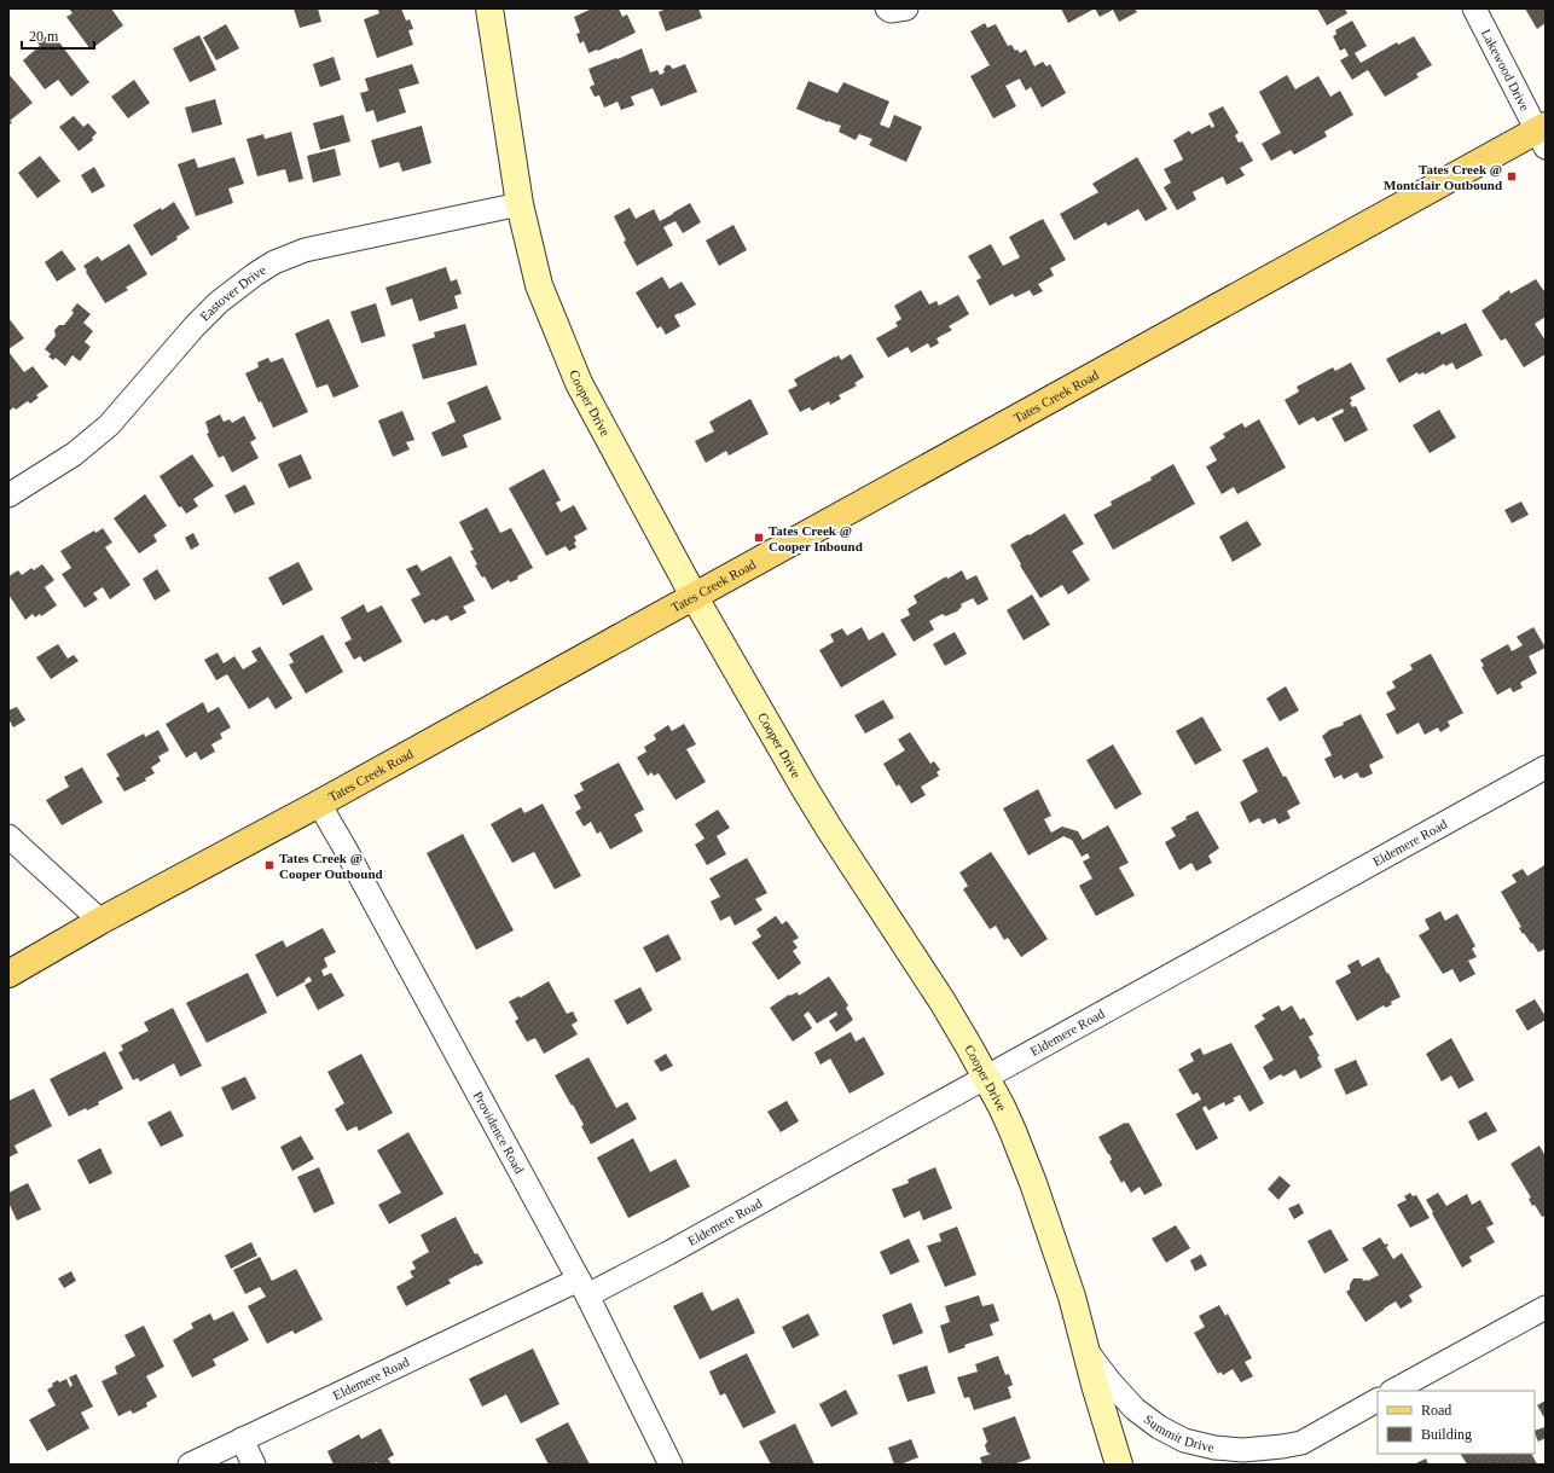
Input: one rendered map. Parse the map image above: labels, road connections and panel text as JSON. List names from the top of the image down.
{
  "streets": {
    "main road": ["Tates Creek Road", "Cooper Drive"],
    "street": [
      "Lakewood Drive",
      "Eastover Drive",
      "Eldemere Road",
      "Providence Road",
      "Summit Drive"
    ]
  },
  "crossings": [
    ["Lakewood Drive", "Tates Creek Road"],
    ["Eastover Drive", "Cooper Drive"],
    ["Tates Creek Road", "Cooper Drive"],
    ["Tates Creek Road", "Providence Road"],
    ["Cooper Drive", "Eldemere Road"],
    ["Cooper Drive", "Summit Drive"],
    ["Eldemere Road", "Providence Road"]
  ],
  "places": {
    "transit": ["Tates Creek @ Montclair Outbound", "Tates Creek @ Cooper Inbound", "Tates Creek @ Cooper Outbound"]
  },
  "legend": ["Road", "Building"],
  "scale_bar": "20 m"
}
